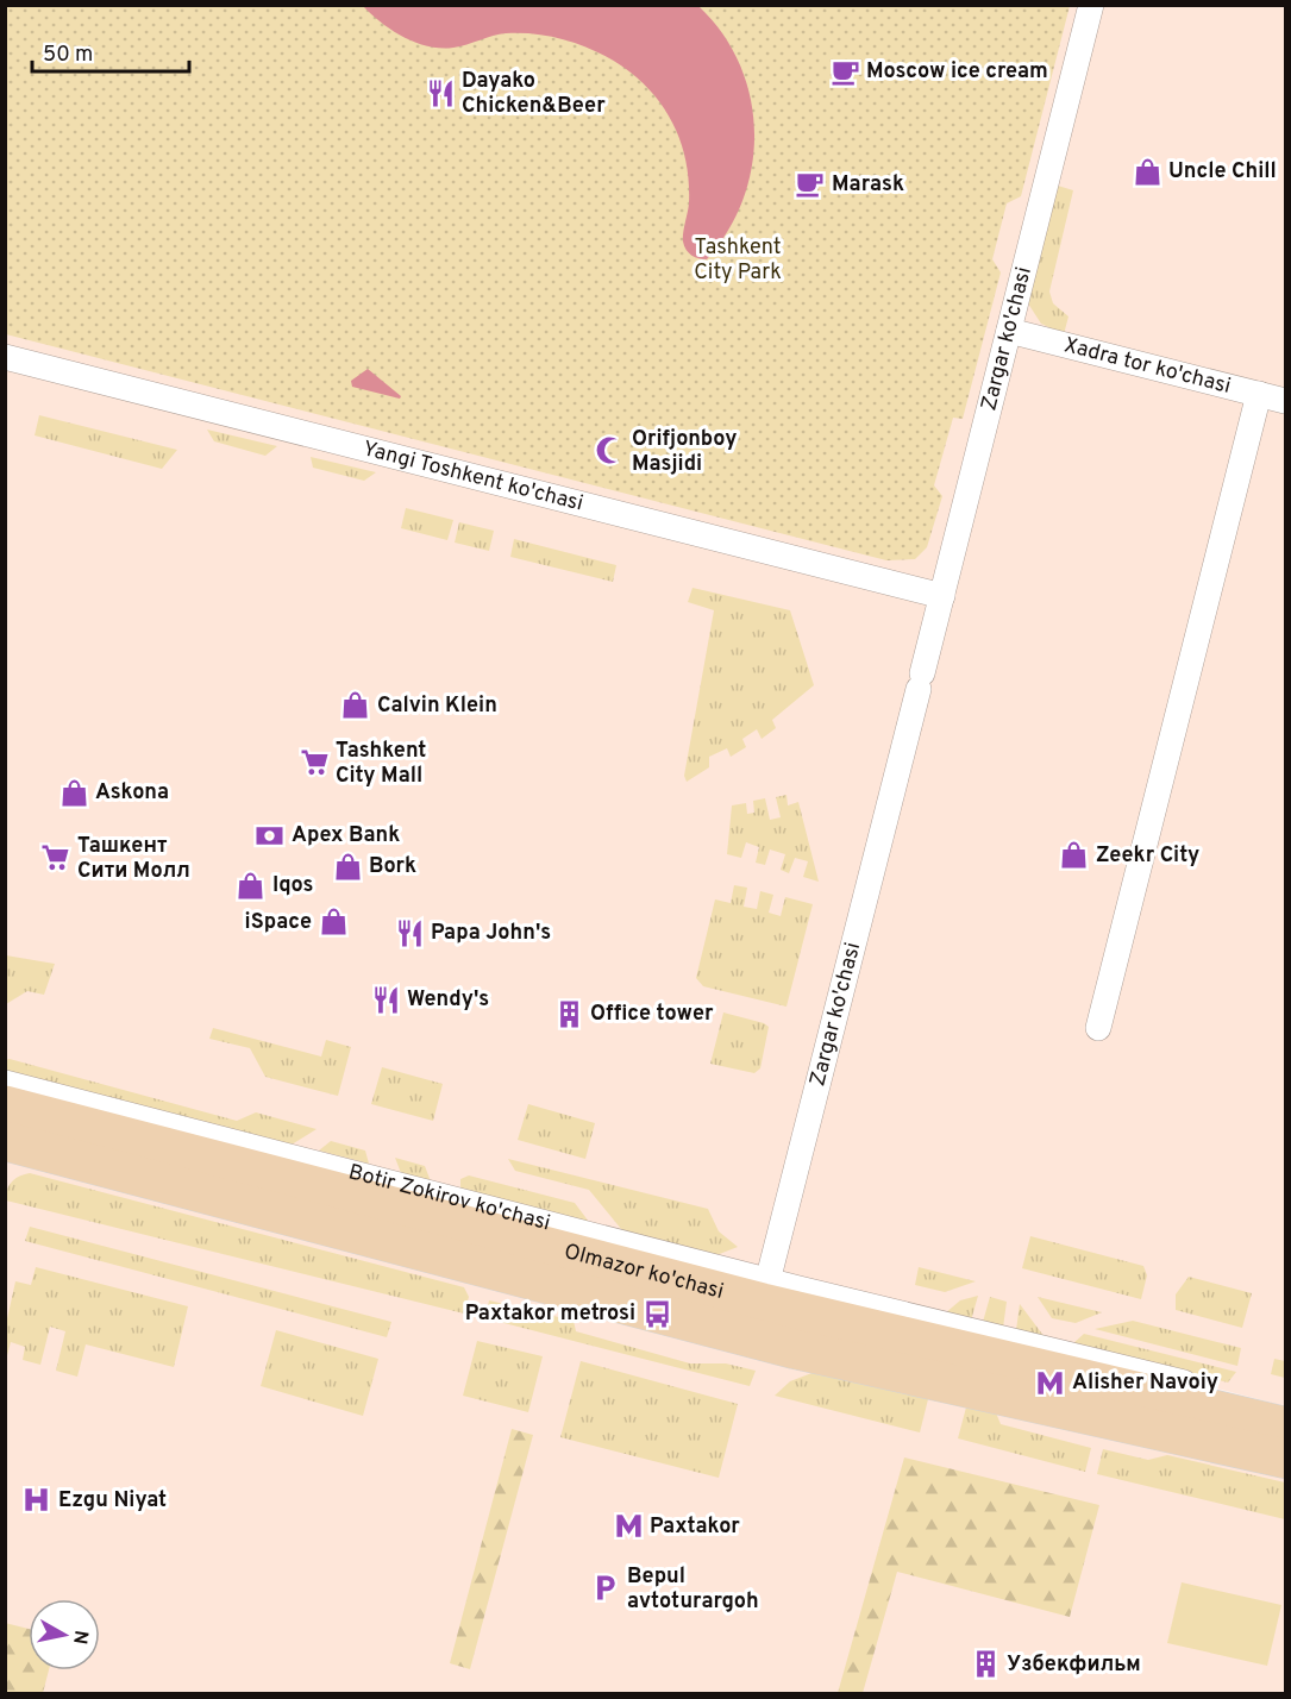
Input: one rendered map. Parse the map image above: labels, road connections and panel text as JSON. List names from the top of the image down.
{
  "streets": {
    "main road": ["Olmazor ko'chasi"],
    "street": [
      "Zargar ko'chasi",
      "Xadra tor ko'chasi",
      "Yangi Toshkent ko'chasi",
      "Botir Zokirov ko'chasi"
    ]
  },
  "crossings": [
    ["Zargar ko'chasi", "Xadra tor ko'chasi"],
    ["Zargar ko'chasi", "Yangi Toshkent ko'chasi"],
    ["Zargar ko'chasi", "Botir Zokirov ko'chasi"],
    ["Zargar ko'chasi", "Olmazor ko'chasi"],
    ["Botir Zokirov ko'chasi", "Olmazor ko'chasi"]
  ],
  "parks": ["Tashkent City Park"],
  "places": {
    "cafe": ["Moscow ice cream", "Marask"],
    "restaurant": ["Dayako Chicken&Beer", "Papa John's", "Wendy's"],
    "shop": [
      "Uncle Chill",
      "Calvin Klein",
      "Askona",
      "Zeekr City",
      "Bork",
      "Iqos",
      "iSpace"
    ],
    "mosque": ["Orifjonboy Masjidi"],
    "supermarket": ["Tashkent City Mall", "Ташкент Сити Молл"],
    "bank": ["Apex Bank"],
    "building": ["Office tower", "Узбекфильм"],
    "bus stop": ["Paxtakor metrosi"],
    "metro station": ["Alisher Navoiy", "Paxtakor"],
    "hospital": ["Ezgu Niyat"],
    "parking": ["Bepul avtoturargoh"]
  },
  "scale_bar": "50 m",
  "north": "right"
}
